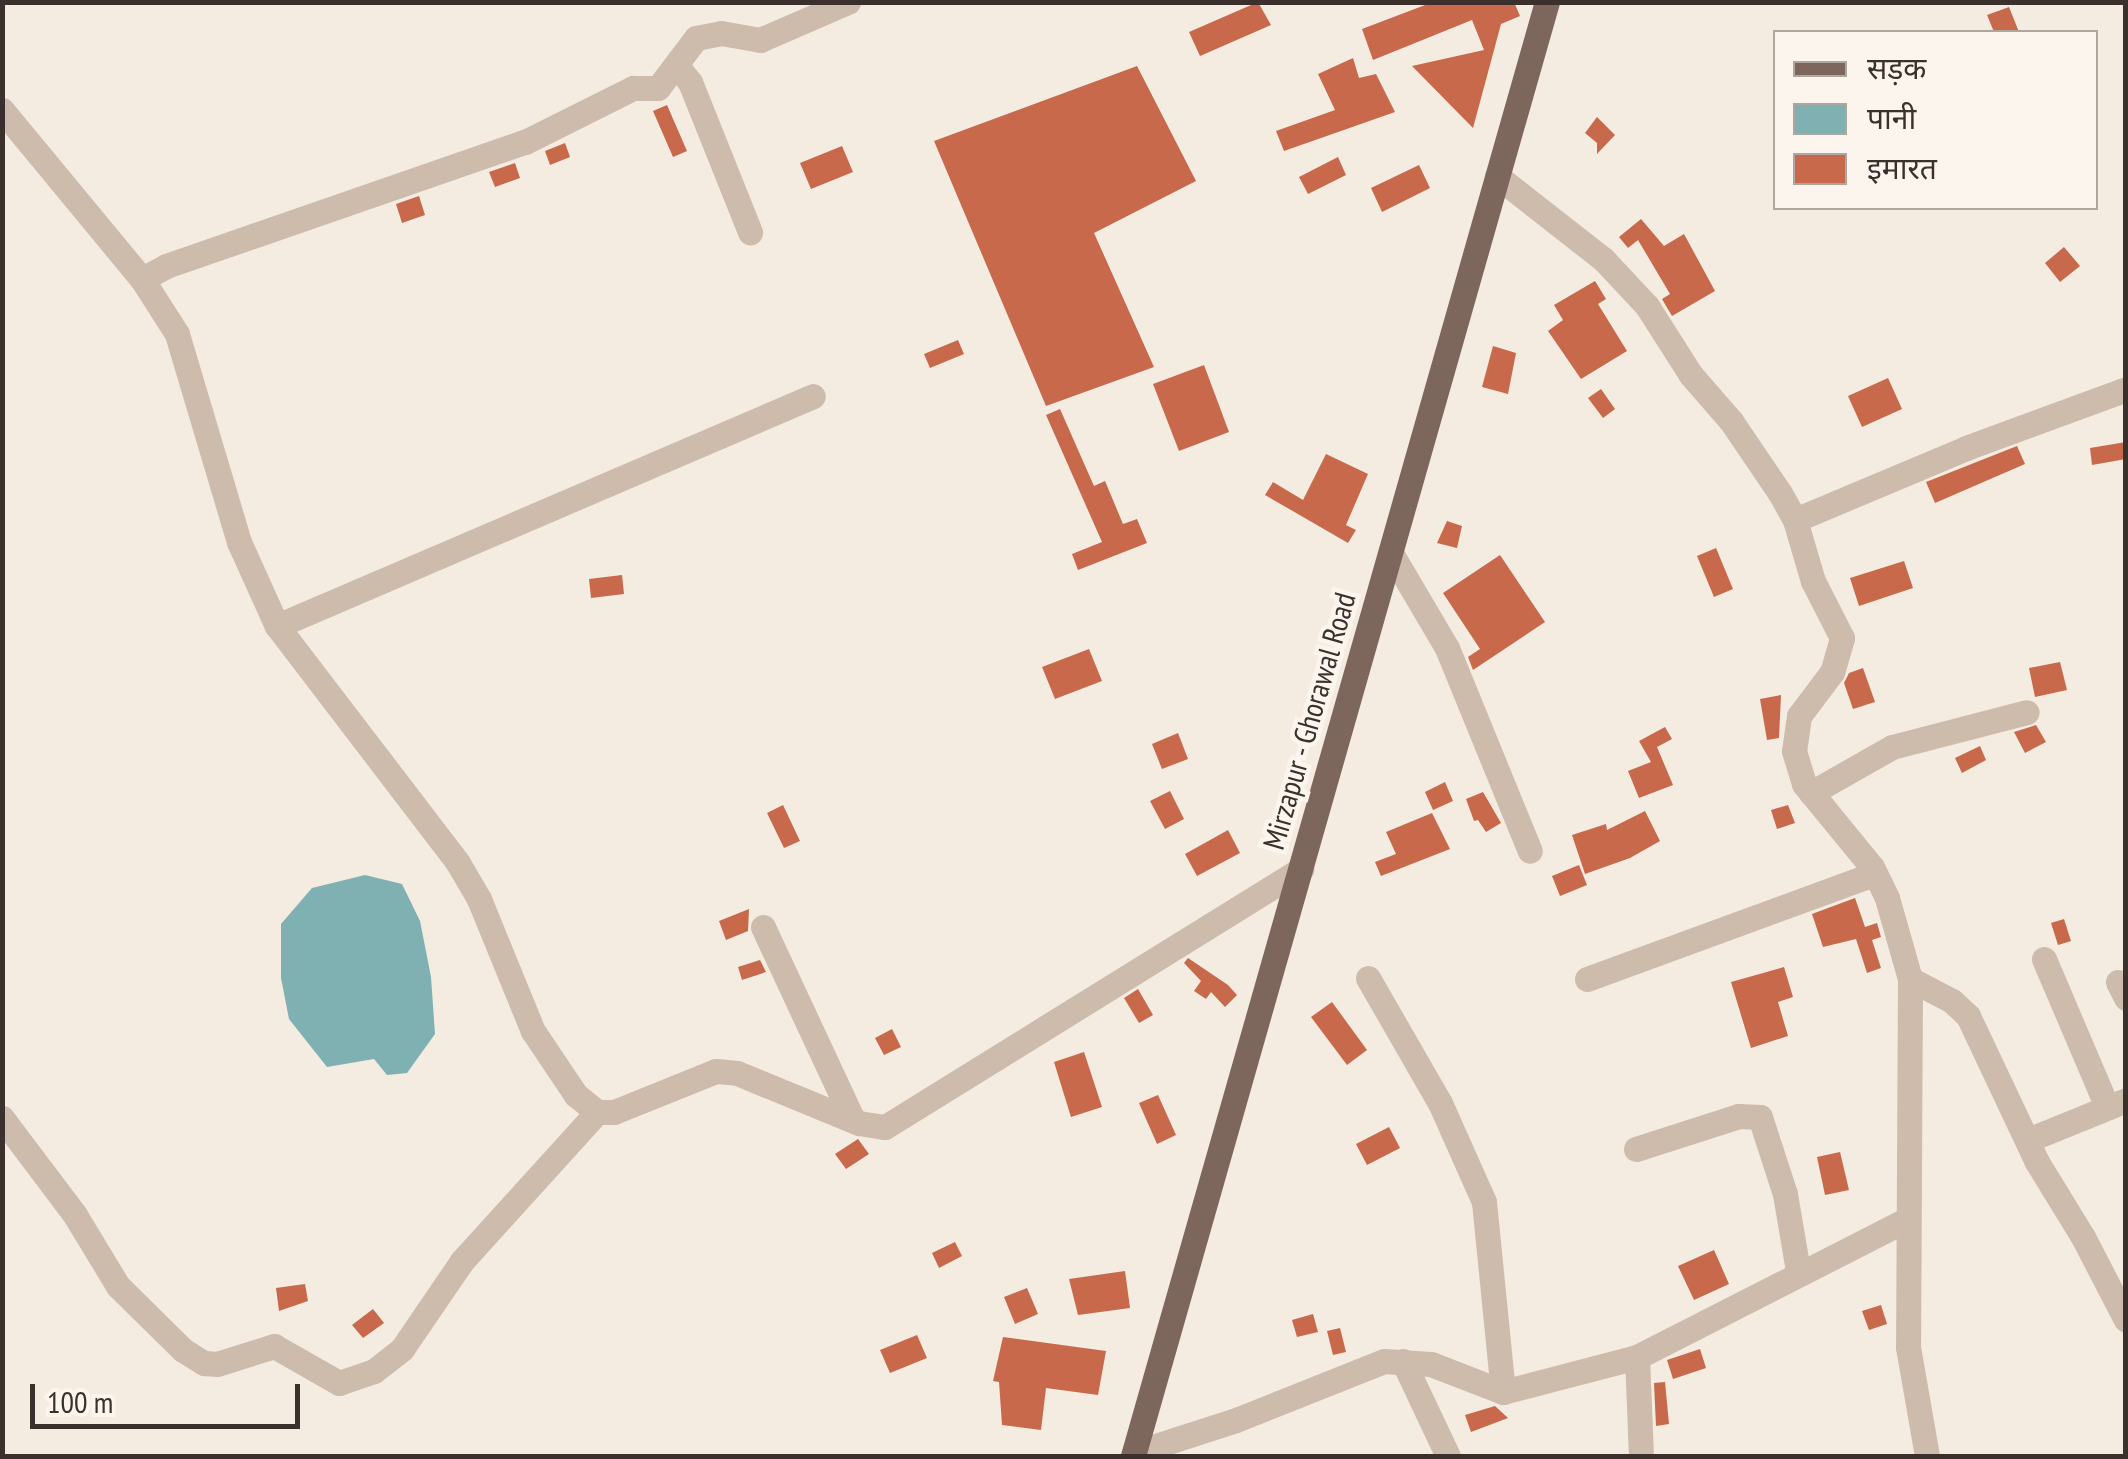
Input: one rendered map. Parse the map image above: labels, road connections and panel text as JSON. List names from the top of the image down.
{
  "streets": {
    "main road": ["Mirzapur - Ghorawal Road"]
  },
  "legend": ["सड़क", "पानी", "इमारत"],
  "scale_bar": "100 m"
}
